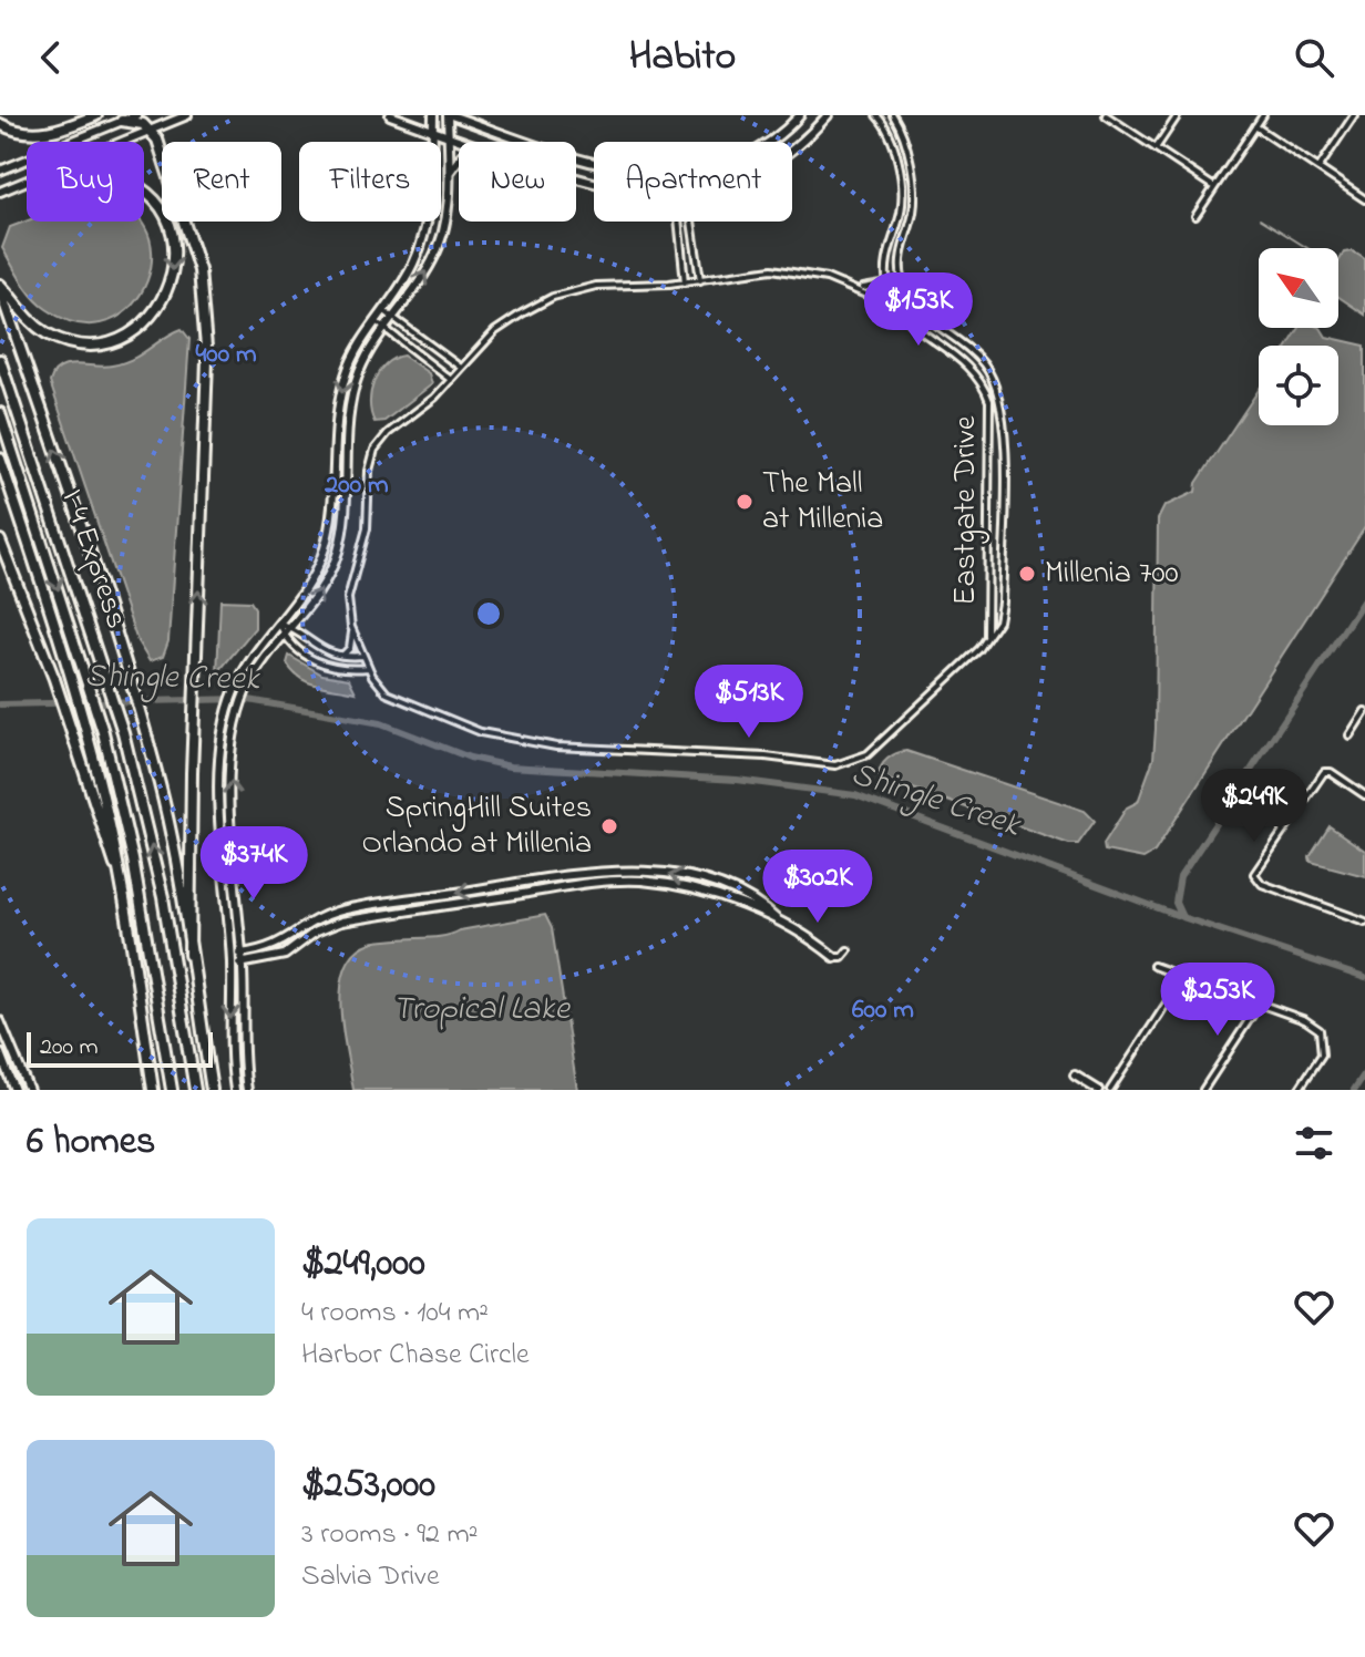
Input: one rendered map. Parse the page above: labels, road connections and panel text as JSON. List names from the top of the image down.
{
  "streets": {
    "highway": ["I-4 Express"],
    "street": ["Eastgate Drive"]
  },
  "water": ["Shingle Creek", "Tropical Lake"],
  "places": ["The Mall at Millenia", "Millenia 700", "SpringHill Suites Orlando at Millenia"],
  "scale_bar": "200 m",
  "north": "top left",
  "page": {
    "header": "Habito",
    "chip": [
      "Buy",
      "Rent",
      "Filters",
      "New",
      "Apartment"
    ],
    "price": [
      "$153K",
      "$513K",
      "$249K",
      "$374K",
      "$302K",
      "$253K"
    ],
    "scale": "200 m",
    "heading": "6 homes",
    "list": [
      {
        "name": "$249,000",
        "note": "4 rooms · 104 m² · Harbor Chase Circle"
      },
      {
        "name": "$253,000",
        "note": "3 rooms · 92 m² · Salvia Drive"
      }
    ]
  },
  "rings": ["400 m", "200 m", "600 m"]
}
